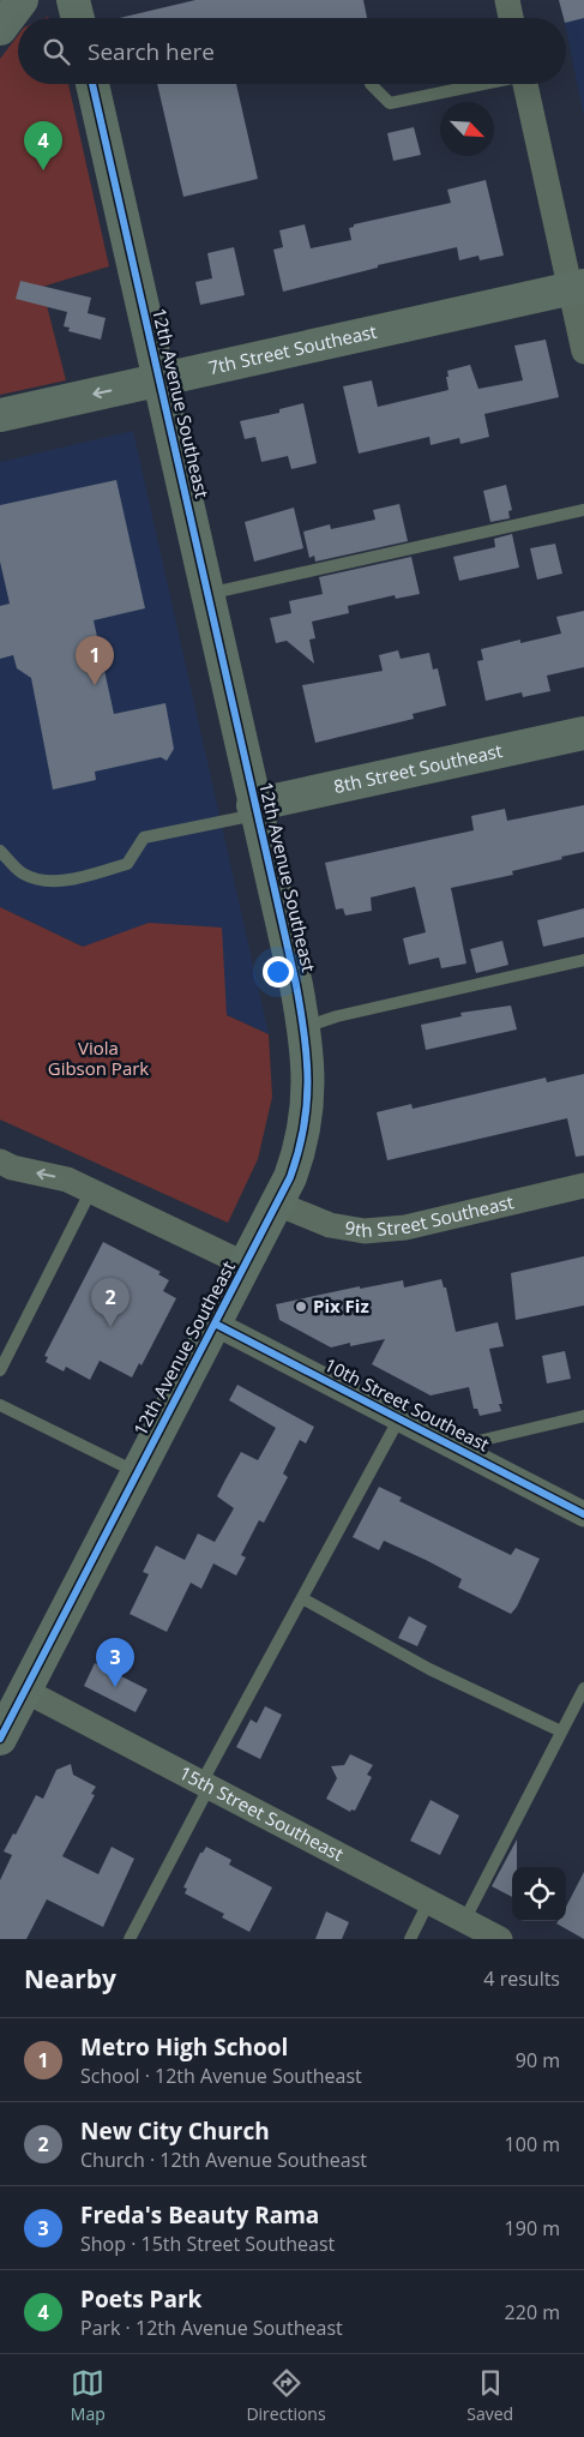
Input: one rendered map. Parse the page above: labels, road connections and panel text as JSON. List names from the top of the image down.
{
  "streets": {
    "main road": ["7th Street Southeast", "12th Avenue Southeast", "8th Street Southeast"],
    "street": ["9th Street Southeast", "10th Street Southeast", "15th Street Southeast"]
  },
  "crossings": [
    ["7th Street Southeast", "12th Avenue Southeast"],
    ["12th Avenue Southeast", "8th Street Southeast"],
    ["12th Avenue Southeast", "9th Street Southeast"],
    ["12th Avenue Southeast", "10th Street Southeast"],
    ["12th Avenue Southeast", "15th Street Southeast"]
  ],
  "parks": ["Viola Gibson Park"],
  "places": ["Pix Fiz"],
  "north": "bottom right",
  "page": {
    "search": "Search here",
    "pins": [
      "4",
      "1",
      "2",
      "3"
    ],
    "heading": ["Nearby", "4 results"],
    "list": [
      {
        "mark": "1",
        "name": "Metro High School",
        "note": "School · 12th Avenue Southeast",
        "value": "90 m"
      },
      {
        "mark": "2",
        "name": "New City Church",
        "note": "Church · 12th Avenue Southeast",
        "value": "100 m"
      },
      {
        "mark": "3",
        "name": "Freda's Beauty Rama",
        "note": "Shop · 15th Street Southeast",
        "value": "190 m"
      },
      {
        "mark": "4",
        "name": "Poets Park",
        "note": "Park · 12th Avenue Southeast",
        "value": "220 m"
      }
    ],
    "nav": ["Map", "Directions", "Saved"]
  }
}
